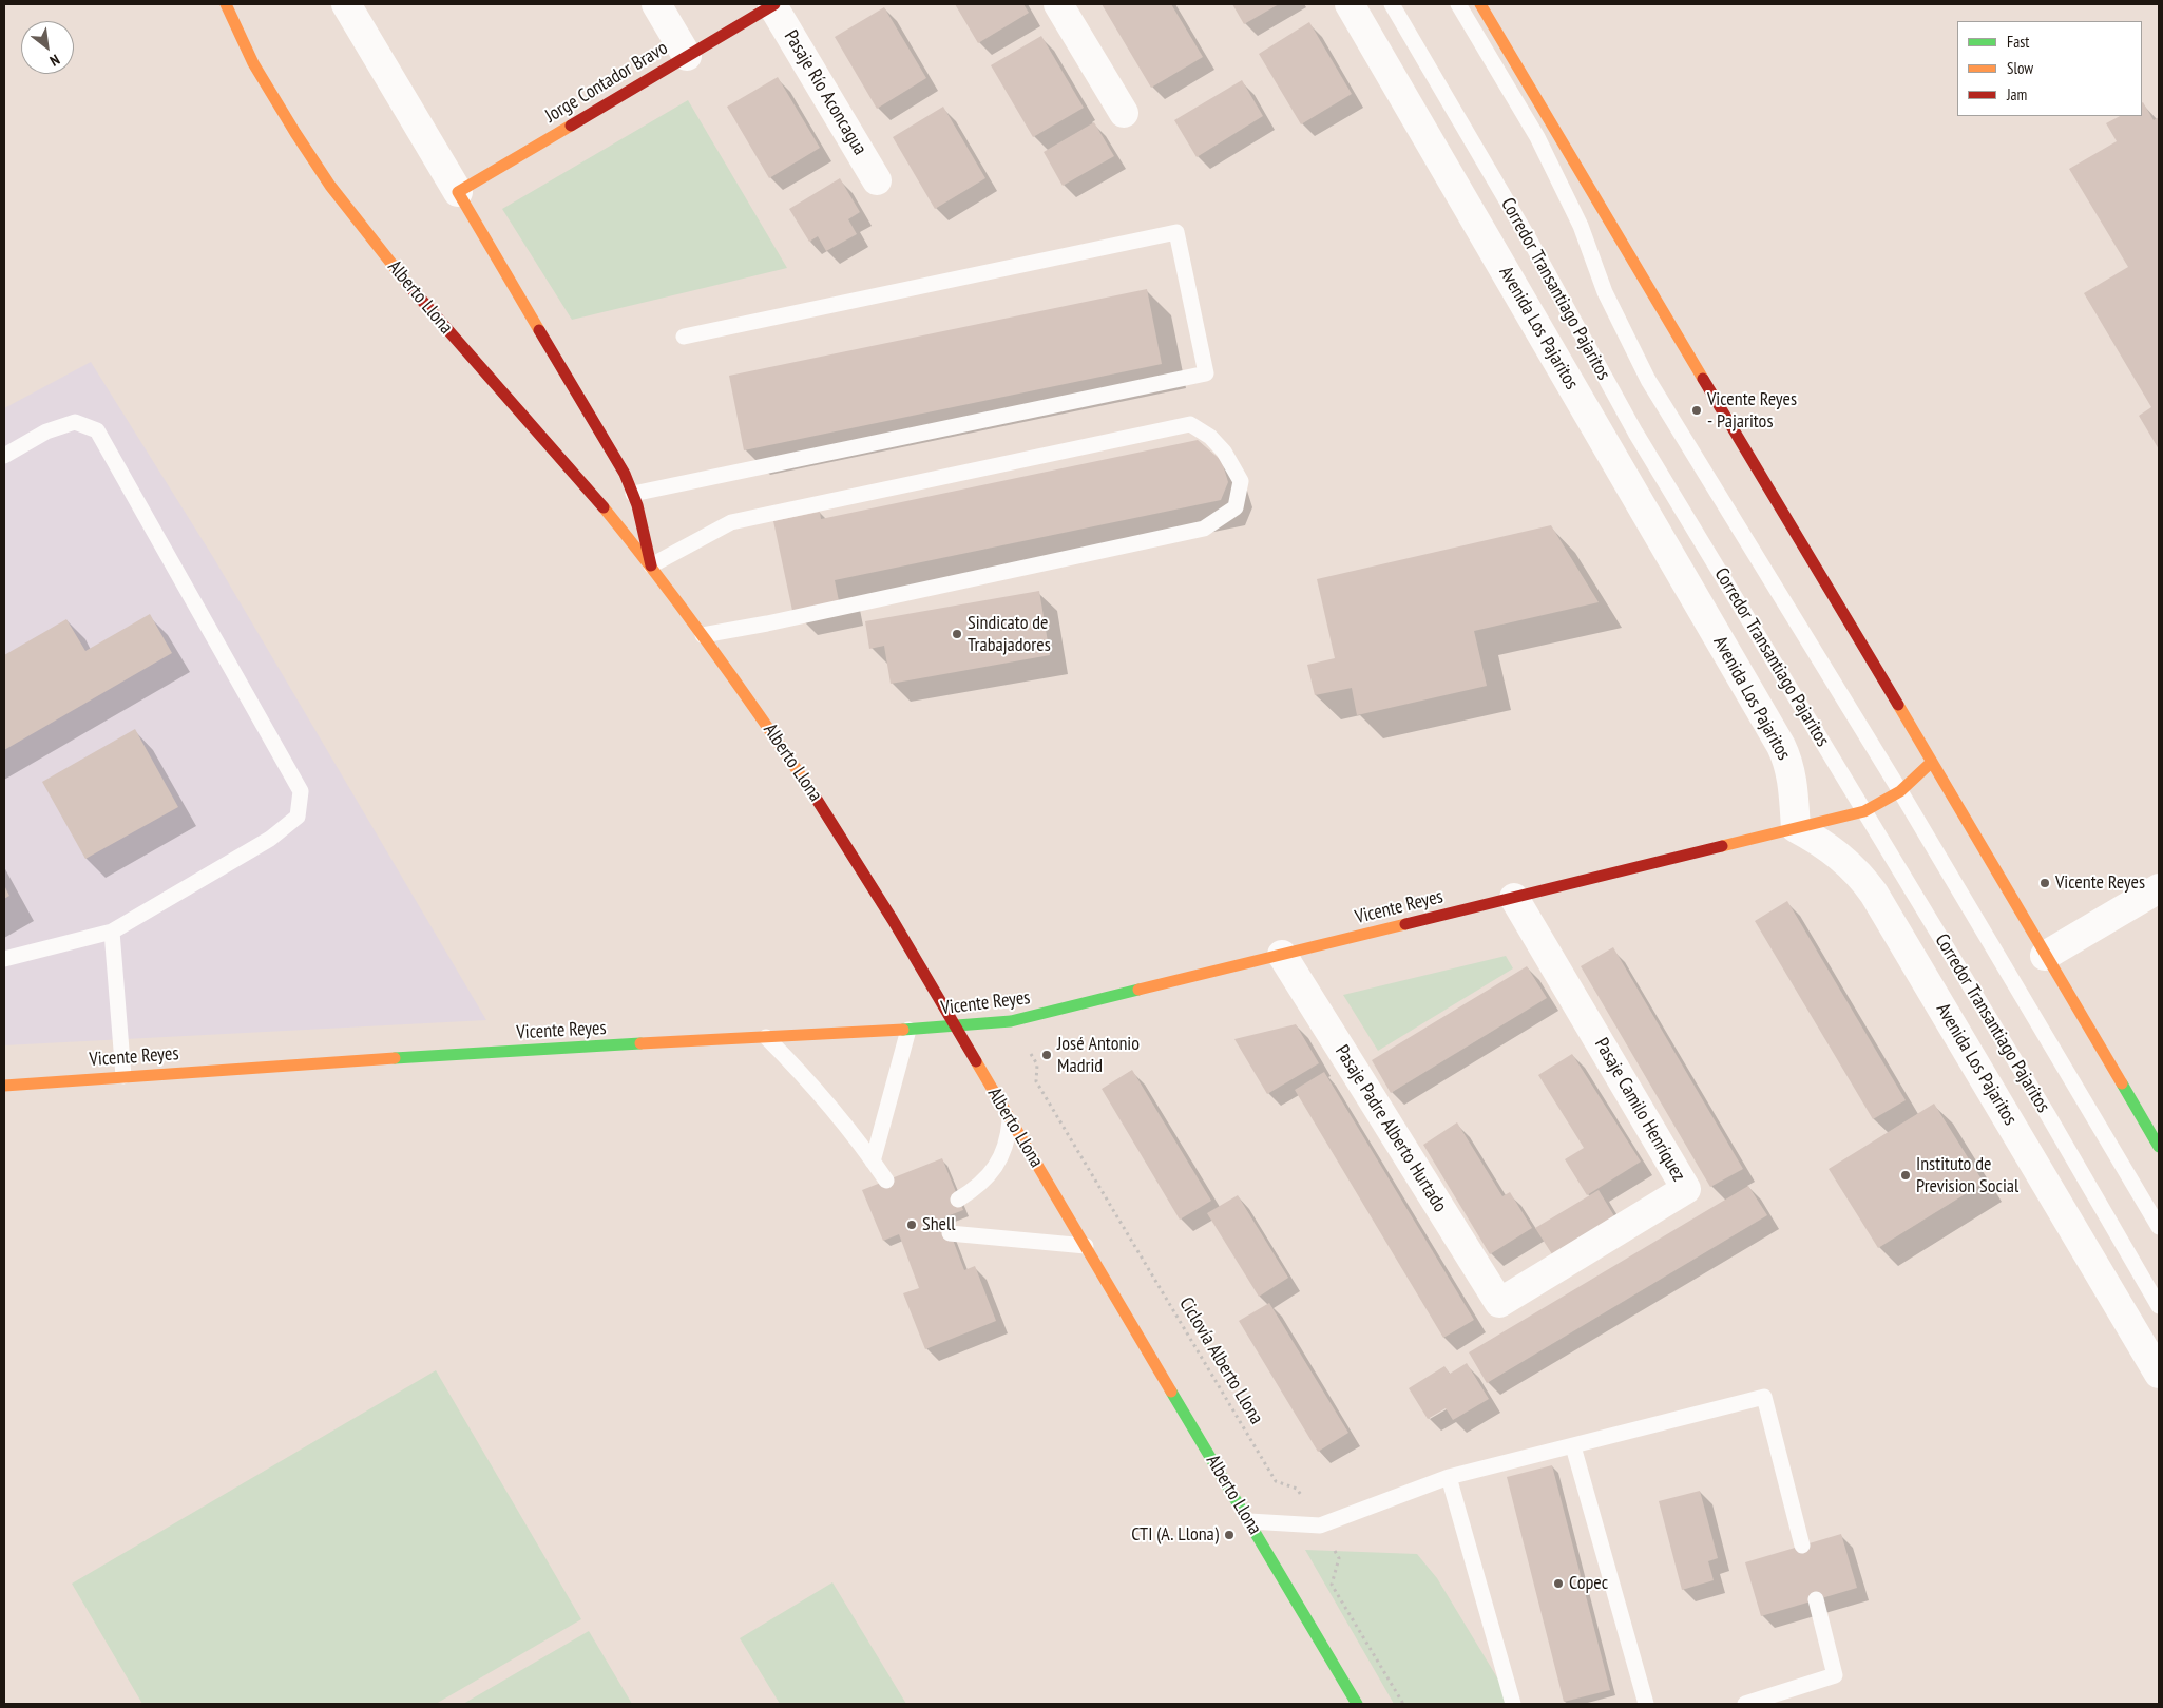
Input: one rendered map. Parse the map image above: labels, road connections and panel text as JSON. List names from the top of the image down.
{
  "streets": {
    "main road": ["Jorge Contador Bravo", "Alberto Llona", "Vicente Reyes"],
    "street": [
      "Pasaje Río Aconcagua",
      "Avenida Los Pajaritos",
      "Pasaje Camilo Henríquez",
      "Pasaje Padre Alberto Hurtado"
    ],
    "lane": ["Corredor Transantiago Pajaritos"],
    "path": ["Ciclovía Alberto Llona"]
  },
  "crossings": [
    ["Jorge Contador Bravo", "Pasaje Río Aconcagua"],
    ["Jorge Contador Bravo", "Alberto Llona"],
    ["Corredor Transantiago Pajaritos", "Vicente Reyes"],
    ["Alberto Llona", "Vicente Reyes"],
    ["Avenida Los Pajaritos", "Vicente Reyes"],
    ["Vicente Reyes", "Pasaje Camilo Henríquez"],
    ["Vicente Reyes", "Pasaje Padre Alberto Hurtado"],
    ["Vicente Reyes", "Ciclovía Alberto Llona"],
    ["Pasaje Camilo Henríquez", "Pasaje Padre Alberto Hurtado"]
  ],
  "places": [
    "Vicente Reyes - Pajaritos",
    "Sindicato de Trabajadores",
    "Vicente Reyes",
    "José Antonio Madrid",
    "Instituto de Prevision Social",
    "Shell",
    "CTI (A. Llona)",
    "Copec"
  ],
  "legend": ["Fast", "Slow", "Jam"],
  "north": "bottom right"
}
